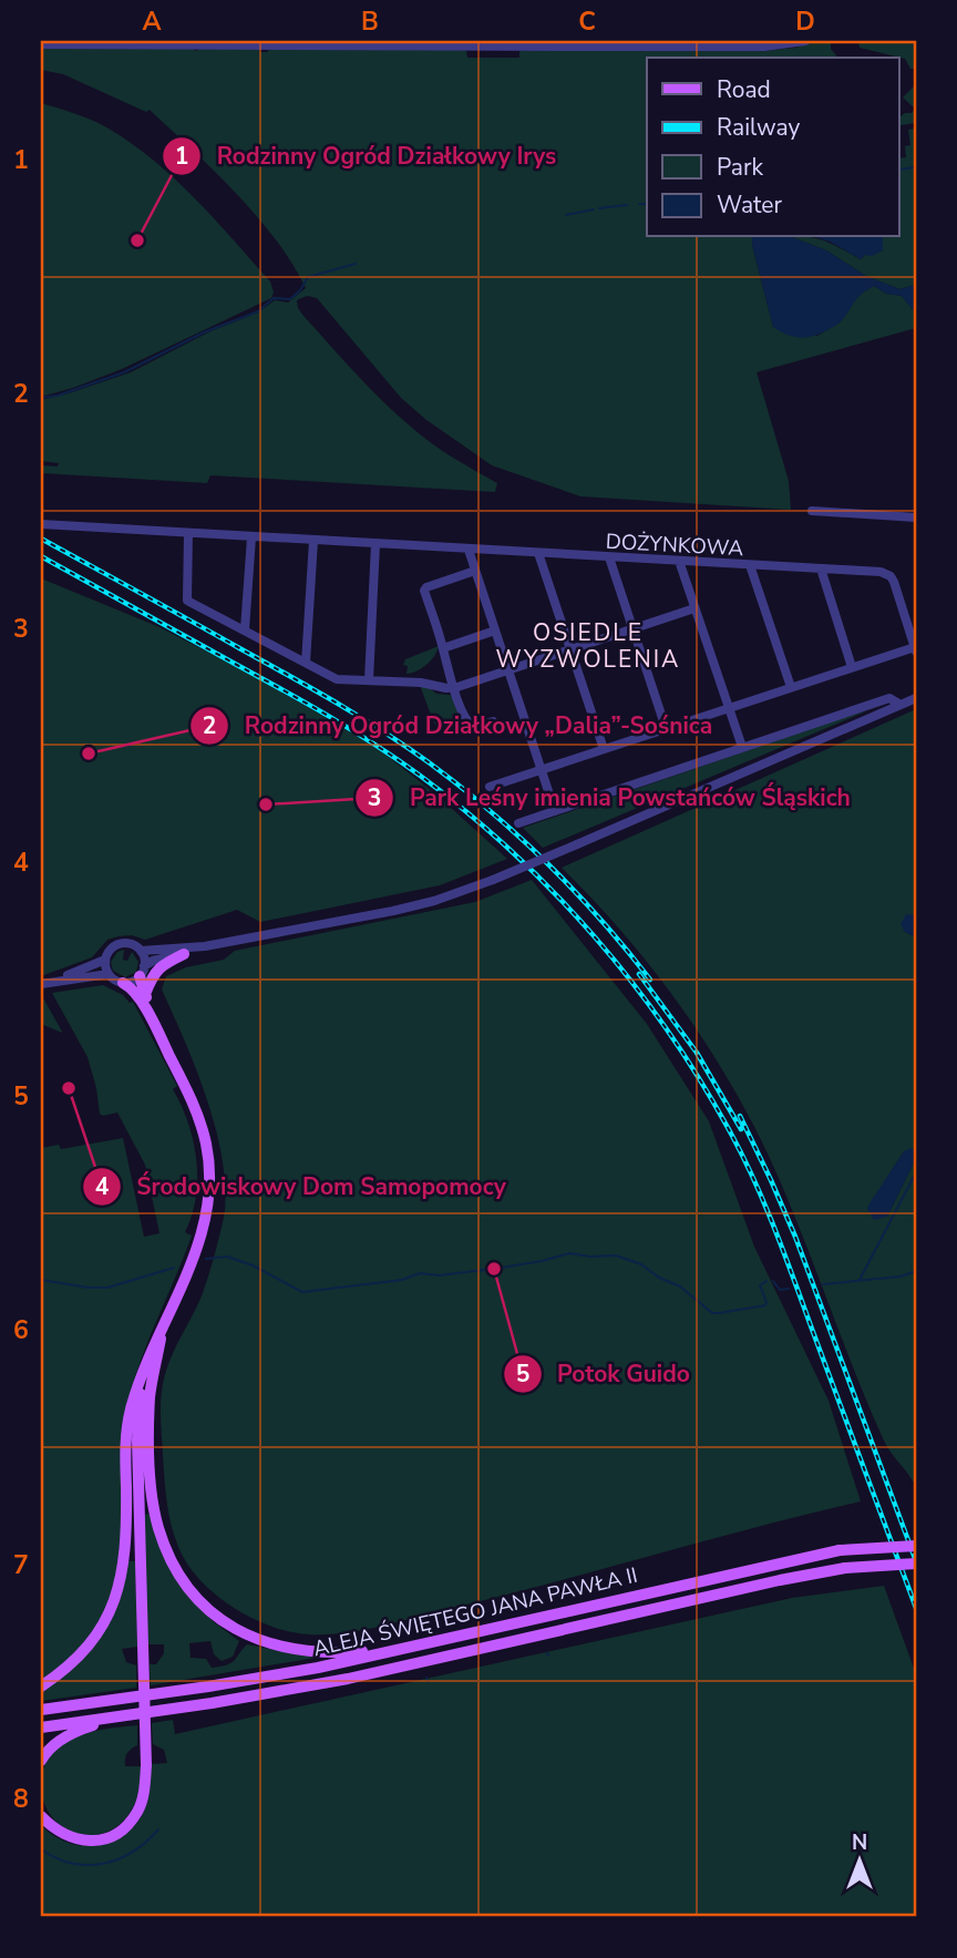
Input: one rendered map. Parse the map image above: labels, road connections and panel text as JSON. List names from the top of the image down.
{
  "streets": {
    "main road": ["ALEJA ŚWIĘTEGO JANA PAWŁA II"],
    "street": ["DOŻYNKOWA"]
  },
  "districts": ["OSIEDLE WYZWOLENIA"],
  "places": [
    "Rodzinny Ogród Działkowy Irys",
    "Rodzinny Ogród Działkowy „Dalia”-Sośnica",
    "Park Leśny imienia Powstańców Śląskich",
    "Środowiskowy Dom Samopomocy",
    "Potok Guido"
  ],
  "legend": [
    "Road",
    "Railway",
    "Park",
    "Water"
  ],
  "north": "top",
  "grid": {
    "columns": [
      "A",
      "B",
      "C",
      "D"
    ],
    "rows": [
      "1",
      "2",
      "3",
      "4",
      "5",
      "6",
      "7",
      "8"
    ]
  }
}
